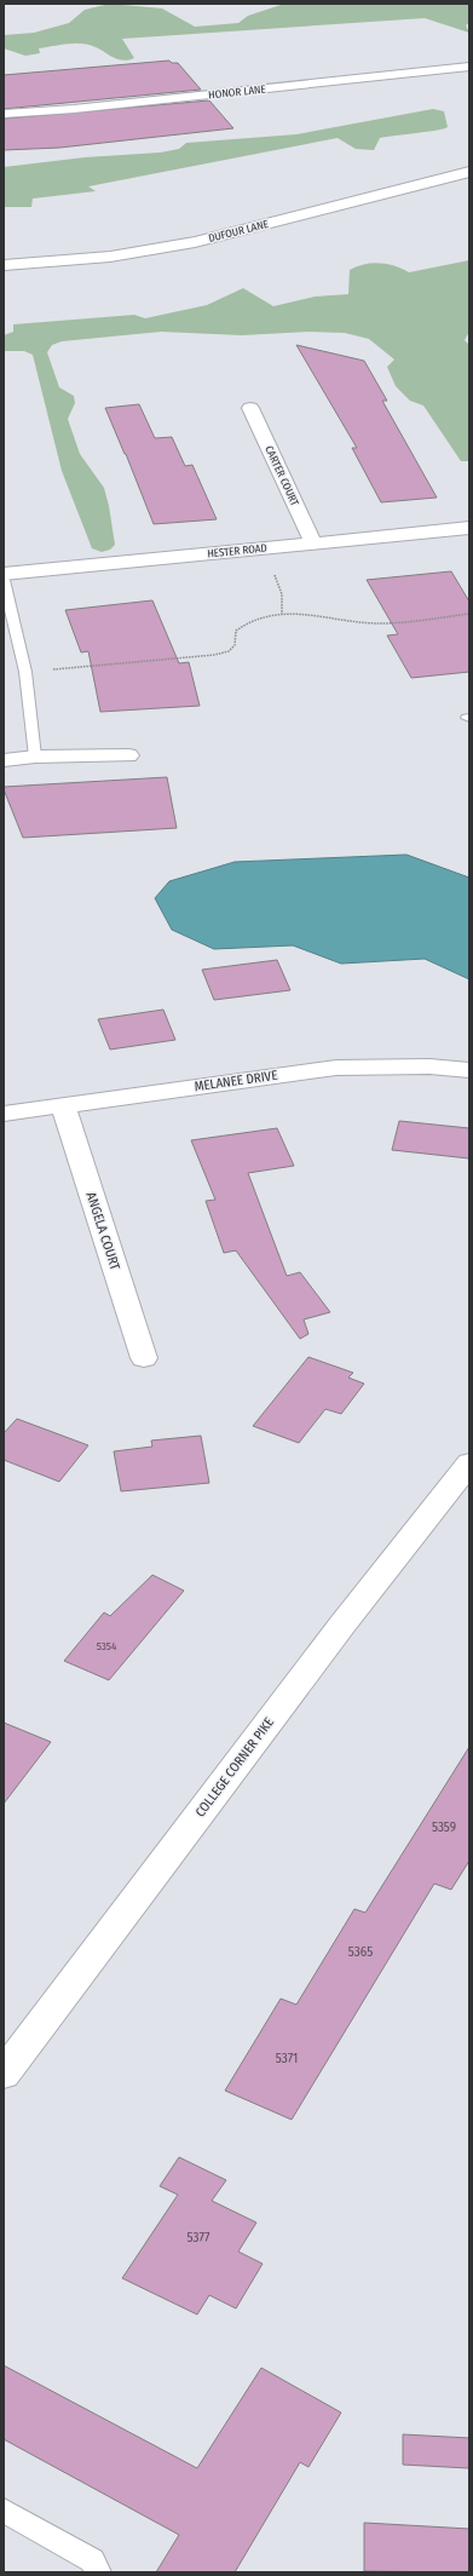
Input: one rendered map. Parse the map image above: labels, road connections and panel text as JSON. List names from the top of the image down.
{
  "streets": {
    "main road": [
      "HONOR LANE",
      "DUFOUR LANE",
      "CARTER COURT",
      "HESTER ROAD",
      "MELANEE DRIVE",
      "ANGELA COURT",
      "COLLEGE CORNER PIKE"
    ]
  },
  "crossings": [
    ["CARTER COURT", "HESTER ROAD"],
    ["MELANEE DRIVE", "ANGELA COURT"]
  ],
  "house_numbers": [
    "5354",
    "5359",
    "5365",
    "5371",
    "5377"
  ]
}
